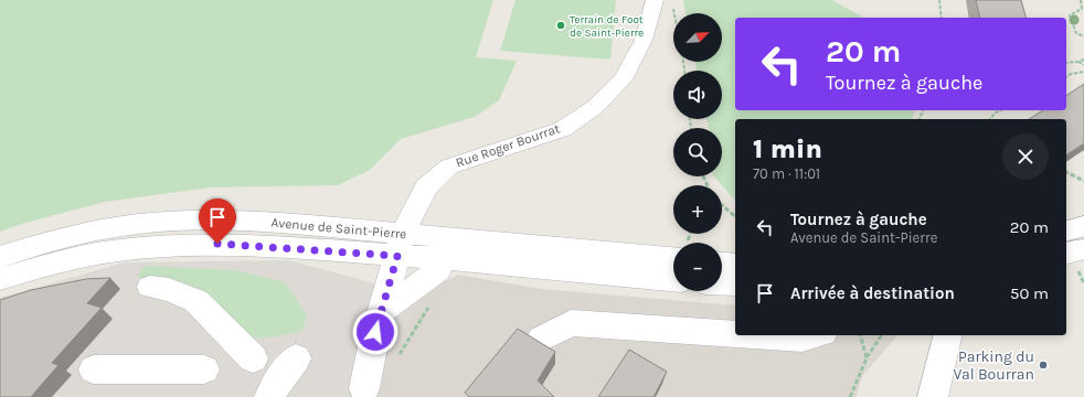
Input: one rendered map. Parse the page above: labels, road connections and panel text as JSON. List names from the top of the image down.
{
  "streets": {
    "street": ["Rue Roger Bourrat", "Avenue de Saint-Pierre"]
  },
  "crossings": [
    ["Rue Roger Bourrat", "Avenue de Saint-Pierre"]
  ],
  "places": ["Terrain de Foot de Saint-Pierre", "Parking du Val Bourran"],
  "north": "top right",
  "page": {
    "map_buttons": ["+", "−"],
    "turn": ["20 m", "Tournez à gauche"],
    "heading": ["1 min", "70 m · 11:01"],
    "list": [
      {
        "name": "Tournez à gauche",
        "note": "Avenue de Saint-Pierre",
        "value": "20 m"
      },
      {
        "name": "Arrivée à destination",
        "value": "50 m"
      }
    ]
  }
}
